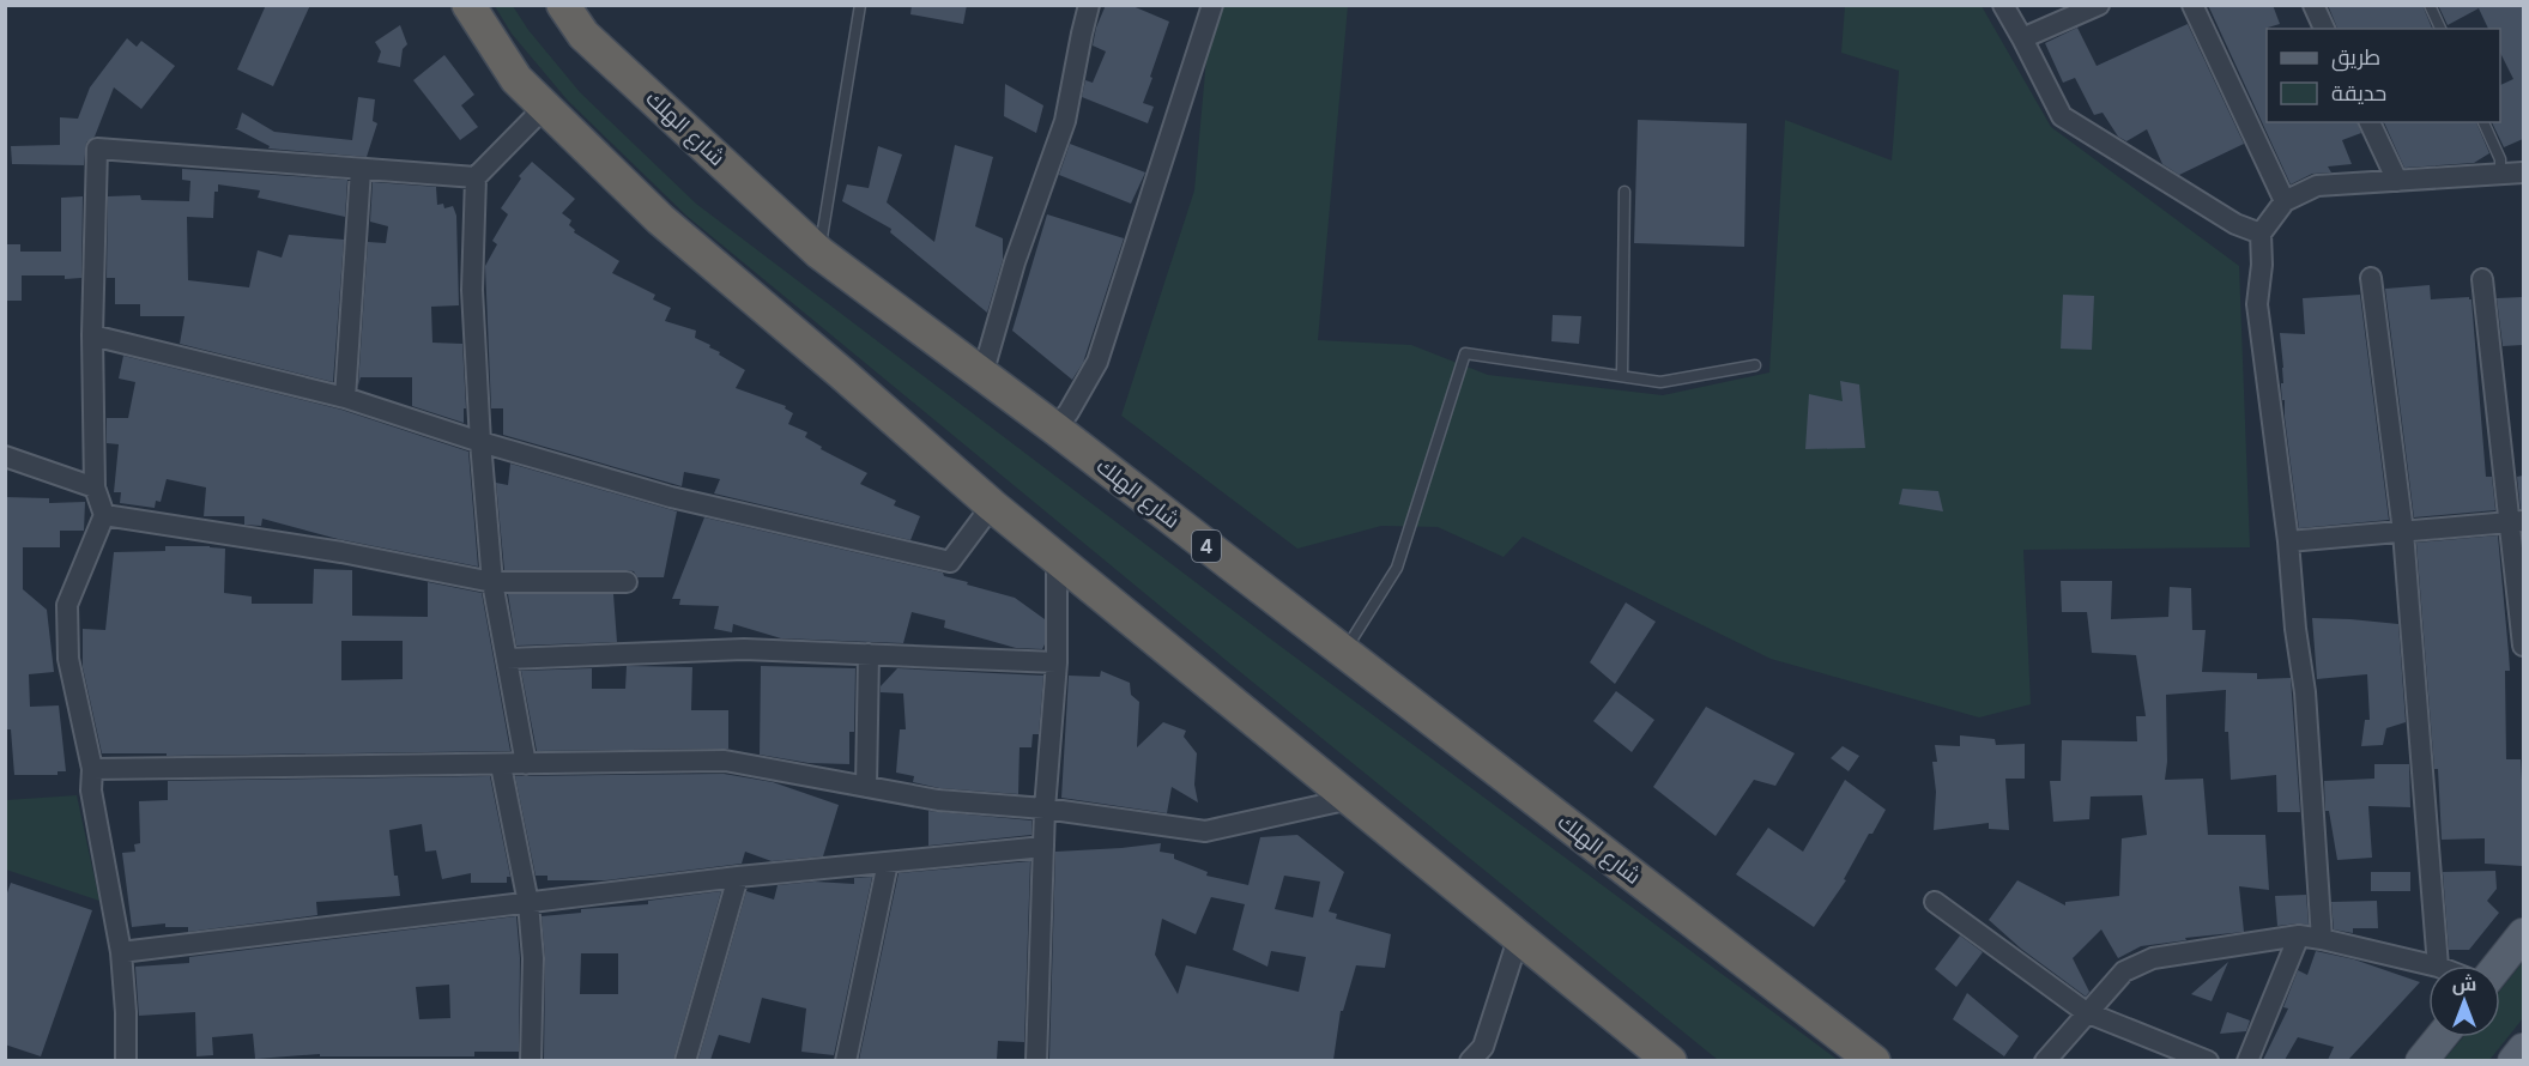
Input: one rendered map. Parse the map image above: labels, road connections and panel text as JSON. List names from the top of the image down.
{
  "streets": {
    "highway": ["شارع الهلك", "4"]
  },
  "legend": ["طريق", "حديقة"],
  "north": "top"
}
